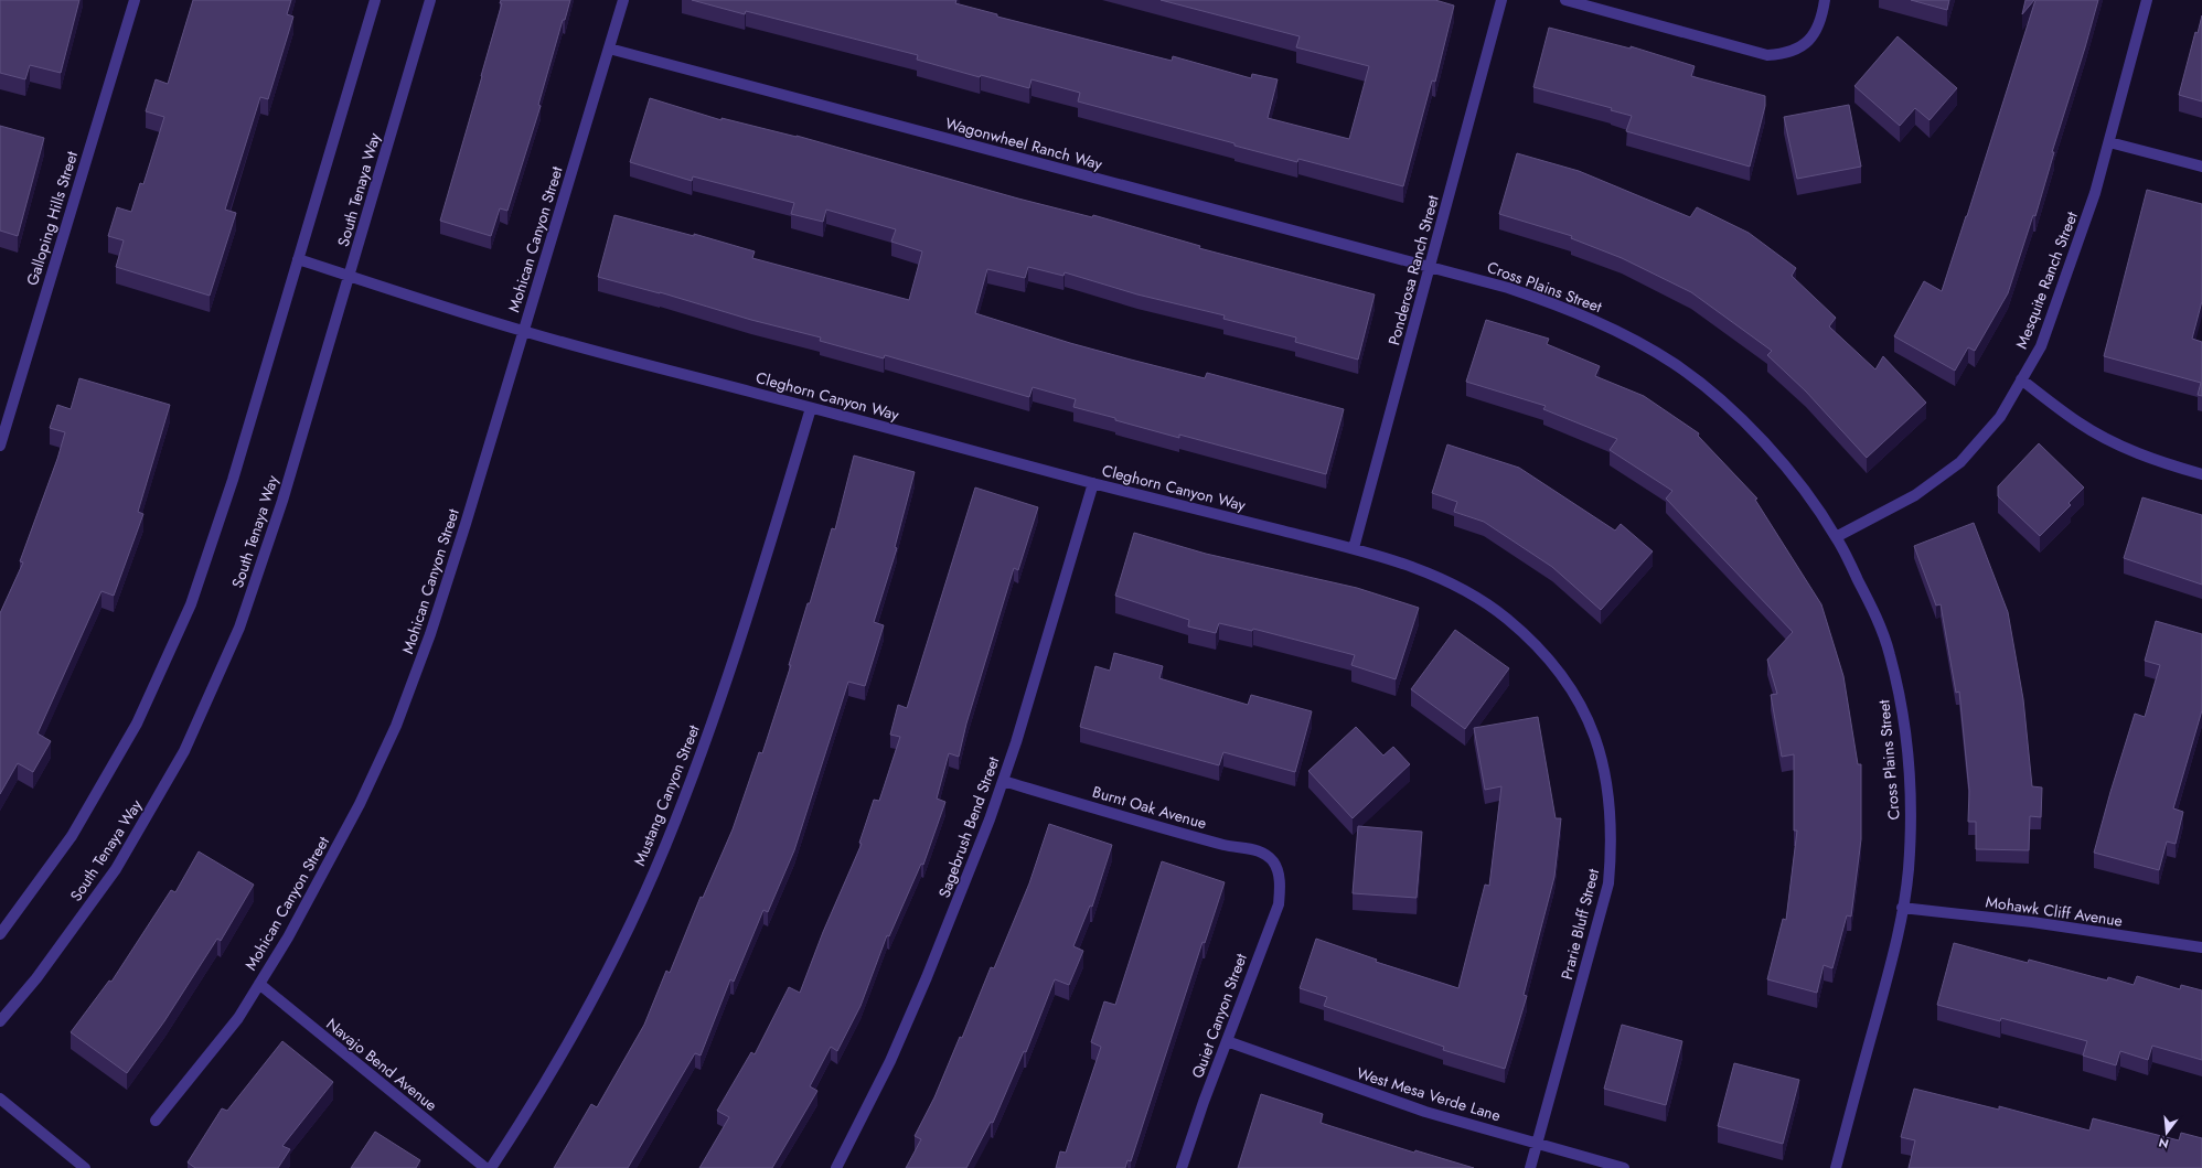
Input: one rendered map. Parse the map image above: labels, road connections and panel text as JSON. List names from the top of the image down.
{
  "streets": {
    "street": [
      "Wagonwheel Ranch Way",
      "South Tenaya Way",
      "Galloping Hills Street",
      "Mohican Canyon Street",
      "Ponderosa Ranch Street",
      "Mesquite Ranch Street",
      "Cross Plains Street",
      "Cleghorn Canyon Way",
      "Mustang Canyon Street",
      "Burnt Oak Avenue",
      "Sagebrush Bend Street",
      "Mohawk Cliff Avenue",
      "Prarie Bluff Street",
      "Quiet Canyon Street",
      "Navajo Bend Avenue",
      "West Mesa Verde Lane"
    ]
  },
  "crossings": [
    ["Wagonwheel Ranch Way", "Mohican Canyon Street"],
    ["Wagonwheel Ranch Way", "Ponderosa Ranch Street"],
    ["Wagonwheel Ranch Way", "Cross Plains Street"],
    ["South Tenaya Way", "Cleghorn Canyon Way"],
    ["Mohican Canyon Street", "Cleghorn Canyon Way"],
    ["Mohican Canyon Street", "Navajo Bend Avenue"],
    ["Ponderosa Ranch Street", "Cross Plains Street"],
    ["Ponderosa Ranch Street", "Cleghorn Canyon Way"],
    ["Ponderosa Ranch Street", "Prarie Bluff Street"],
    ["Mesquite Ranch Street", "Cross Plains Street"],
    ["Cross Plains Street", "Mohawk Cliff Avenue"],
    ["Cleghorn Canyon Way", "Mustang Canyon Street"],
    ["Cleghorn Canyon Way", "Sagebrush Bend Street"],
    ["Cleghorn Canyon Way", "Prarie Bluff Street"],
    ["Burnt Oak Avenue", "Sagebrush Bend Street"],
    ["Burnt Oak Avenue", "Quiet Canyon Street"],
    ["Prarie Bluff Street", "West Mesa Verde Lane"],
    ["Quiet Canyon Street", "West Mesa Verde Lane"]
  ],
  "north": "bottom"
}
